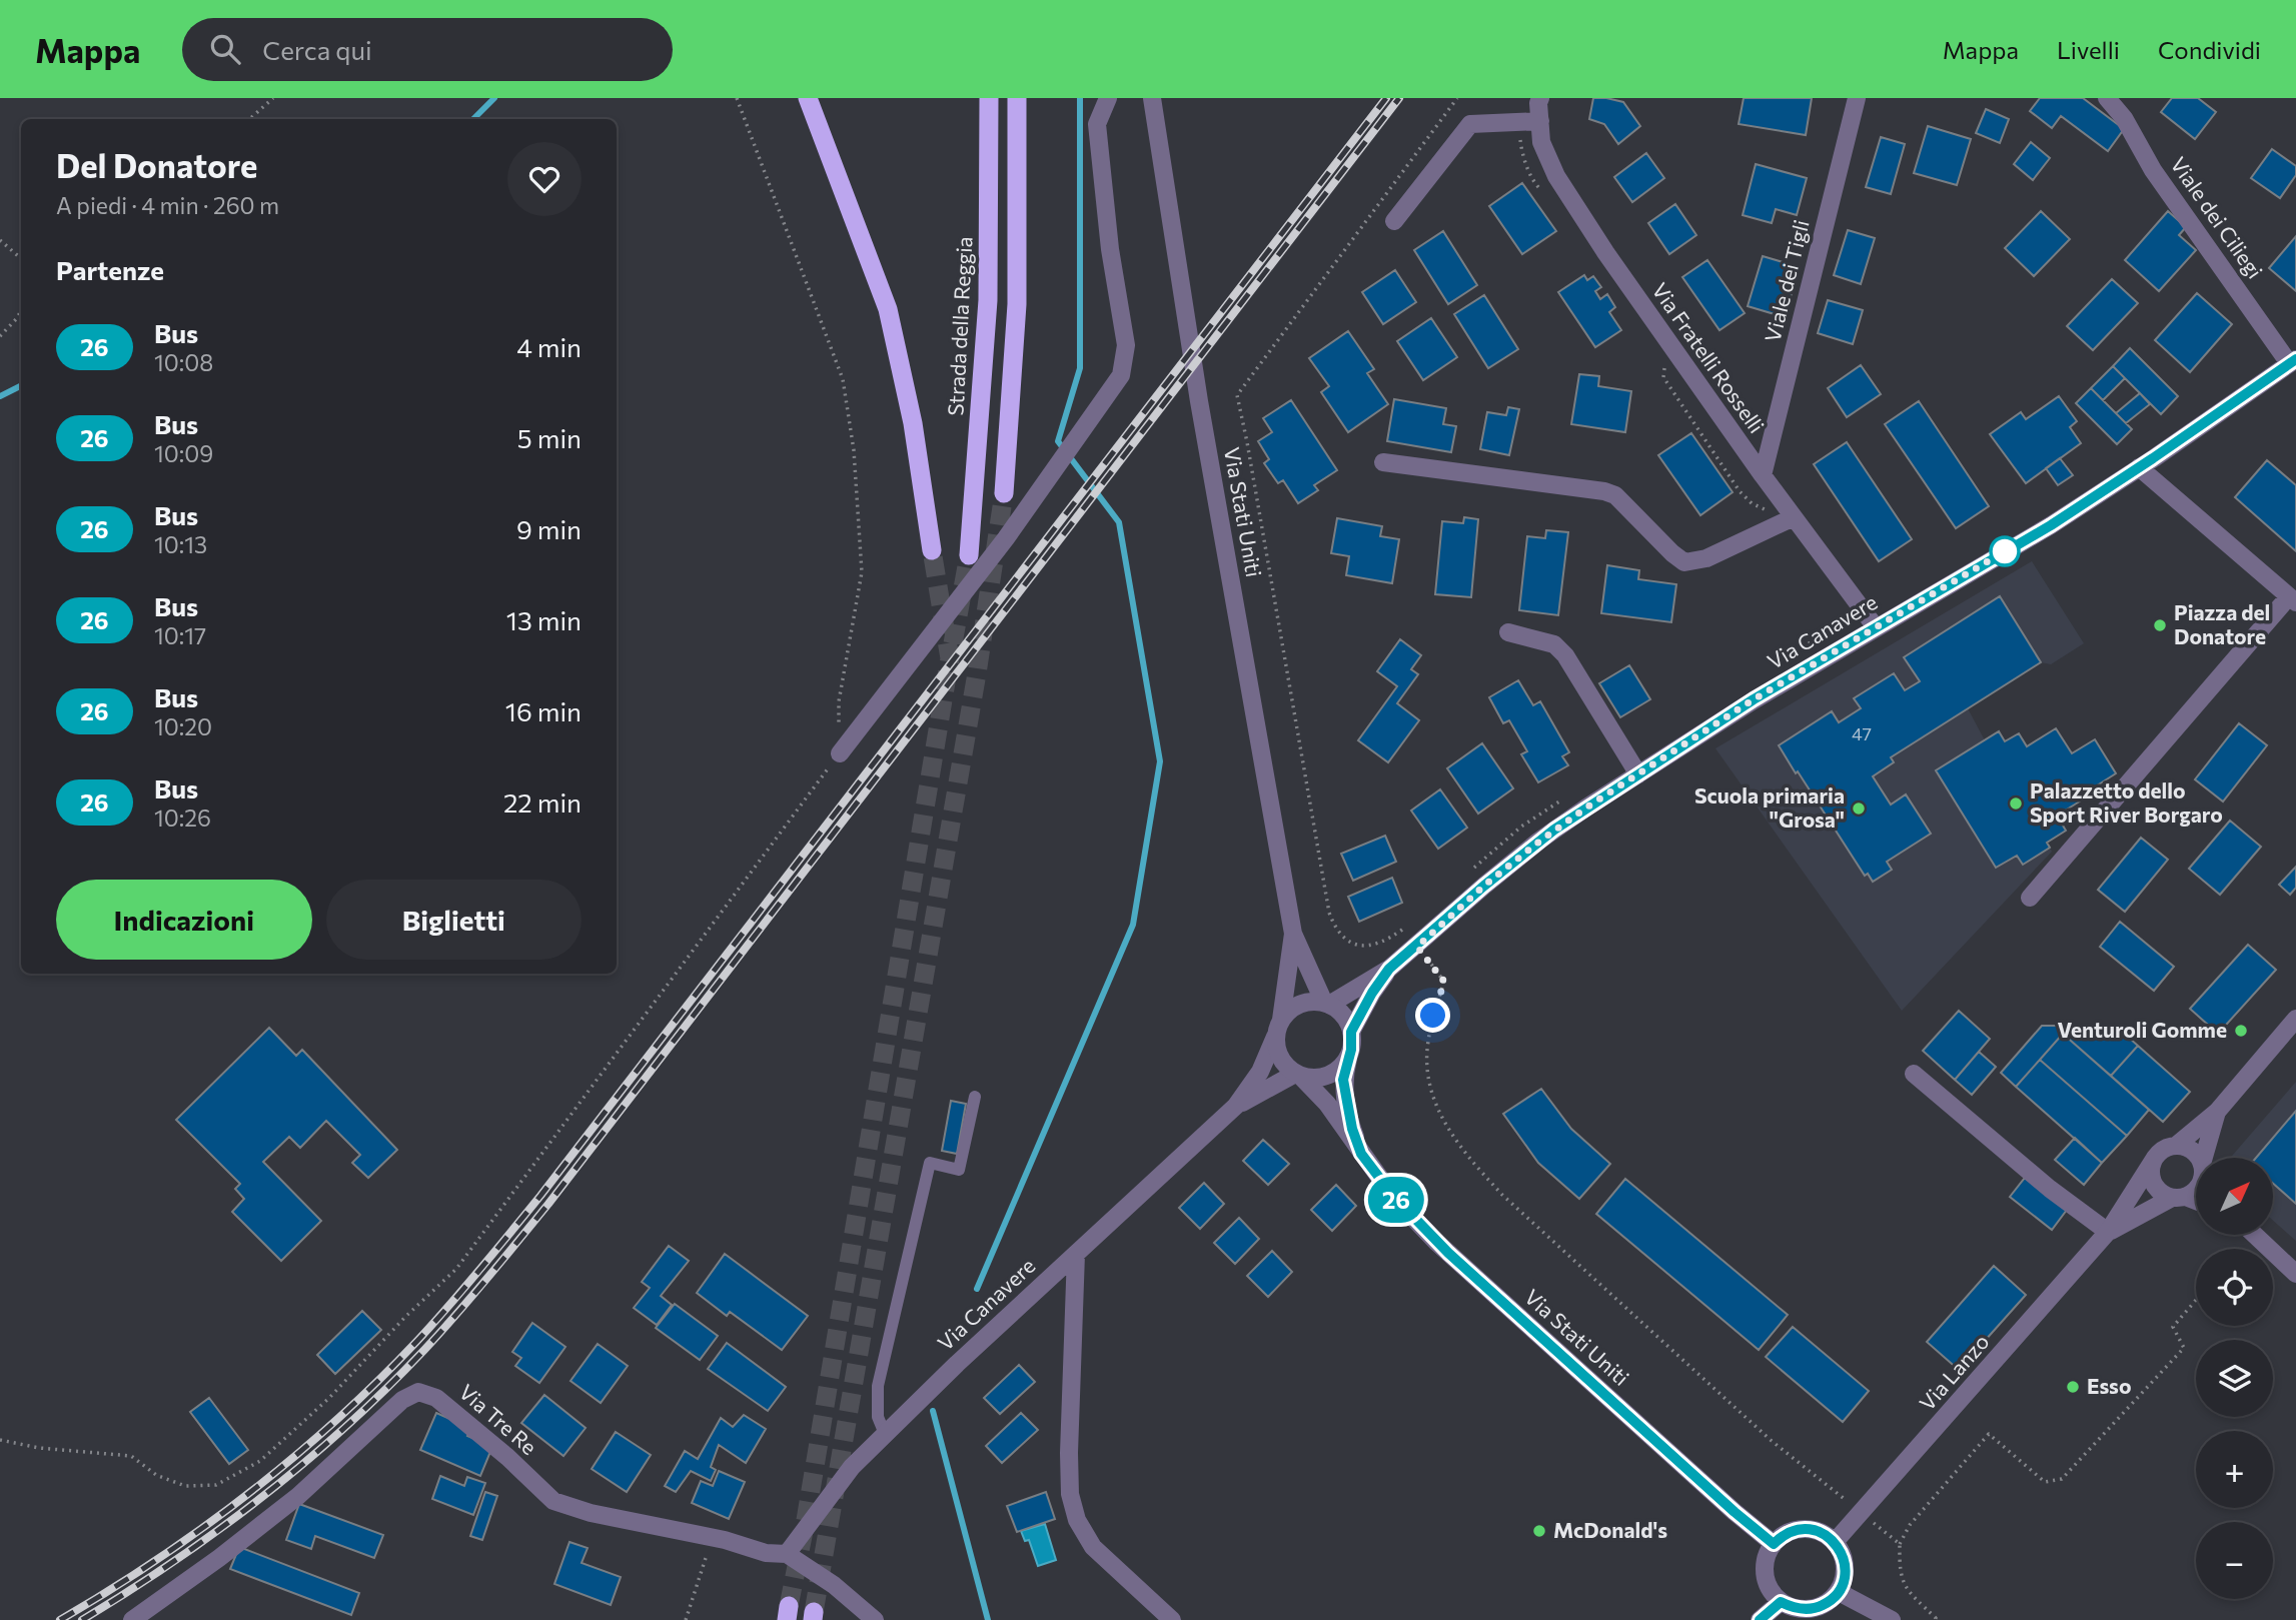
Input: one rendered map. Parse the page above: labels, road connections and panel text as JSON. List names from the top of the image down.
{
  "streets": {
    "highway": ["Strada della Reggia"],
    "street": [
      "Viale dei Ciliegi",
      "Viale dei Tigli",
      "Via Fratelli Rosselli",
      "Via Stati Uniti",
      "Via Canavere",
      "Via Lanzo",
      "Via Tre Re"
    ]
  },
  "crossings": [
    ["Viale dei Ciliegi", "Via Canavere"],
    ["Viale dei Tigli", "Via Fratelli Rosselli"],
    ["Via Fratelli Rosselli", "Via Canavere"],
    ["Via Stati Uniti", "Via Canavere"],
    ["Via Stati Uniti", "Via Lanzo"],
    ["Via Canavere", "Via Tre Re"]
  ],
  "places": [
    "Piazza del Donatore",
    "Palazzetto dello Sport River Borgaro",
    "Scuola primaria \"Grosa\"",
    "Venturoli Gomme",
    "Esso",
    "McDonald's"
  ],
  "lines": ["bus line 26"],
  "house_numbers": ["47"],
  "north": "top right",
  "page": {
    "header": "Mappa",
    "search": "Cerca qui",
    "nav": ["Mappa", "Livelli", "Condividi"],
    "on_map": "26",
    "heading": [
      ["Del Donatore", "A piedi · 4 min · 260 m"],
      "Partenze"
    ],
    "list": [
      {
        "mark": "26",
        "name": "Bus",
        "note": "10:08",
        "value": "4 min"
      },
      {
        "mark": "26",
        "name": "Bus",
        "note": "10:09",
        "value": "5 min"
      },
      {
        "mark": "26",
        "name": "Bus",
        "note": "10:13",
        "value": "9 min"
      },
      {
        "mark": "26",
        "name": "Bus",
        "note": "10:17",
        "value": "13 min"
      },
      {
        "mark": "26",
        "name": "Bus",
        "note": "10:20",
        "value": "16 min"
      },
      {
        "mark": "26",
        "name": "Bus",
        "note": "10:26",
        "value": "22 min"
      }
    ],
    "buttons": ["Indicazioni", "Biglietti"],
    "map_buttons": ["+", "−"]
  }
}
